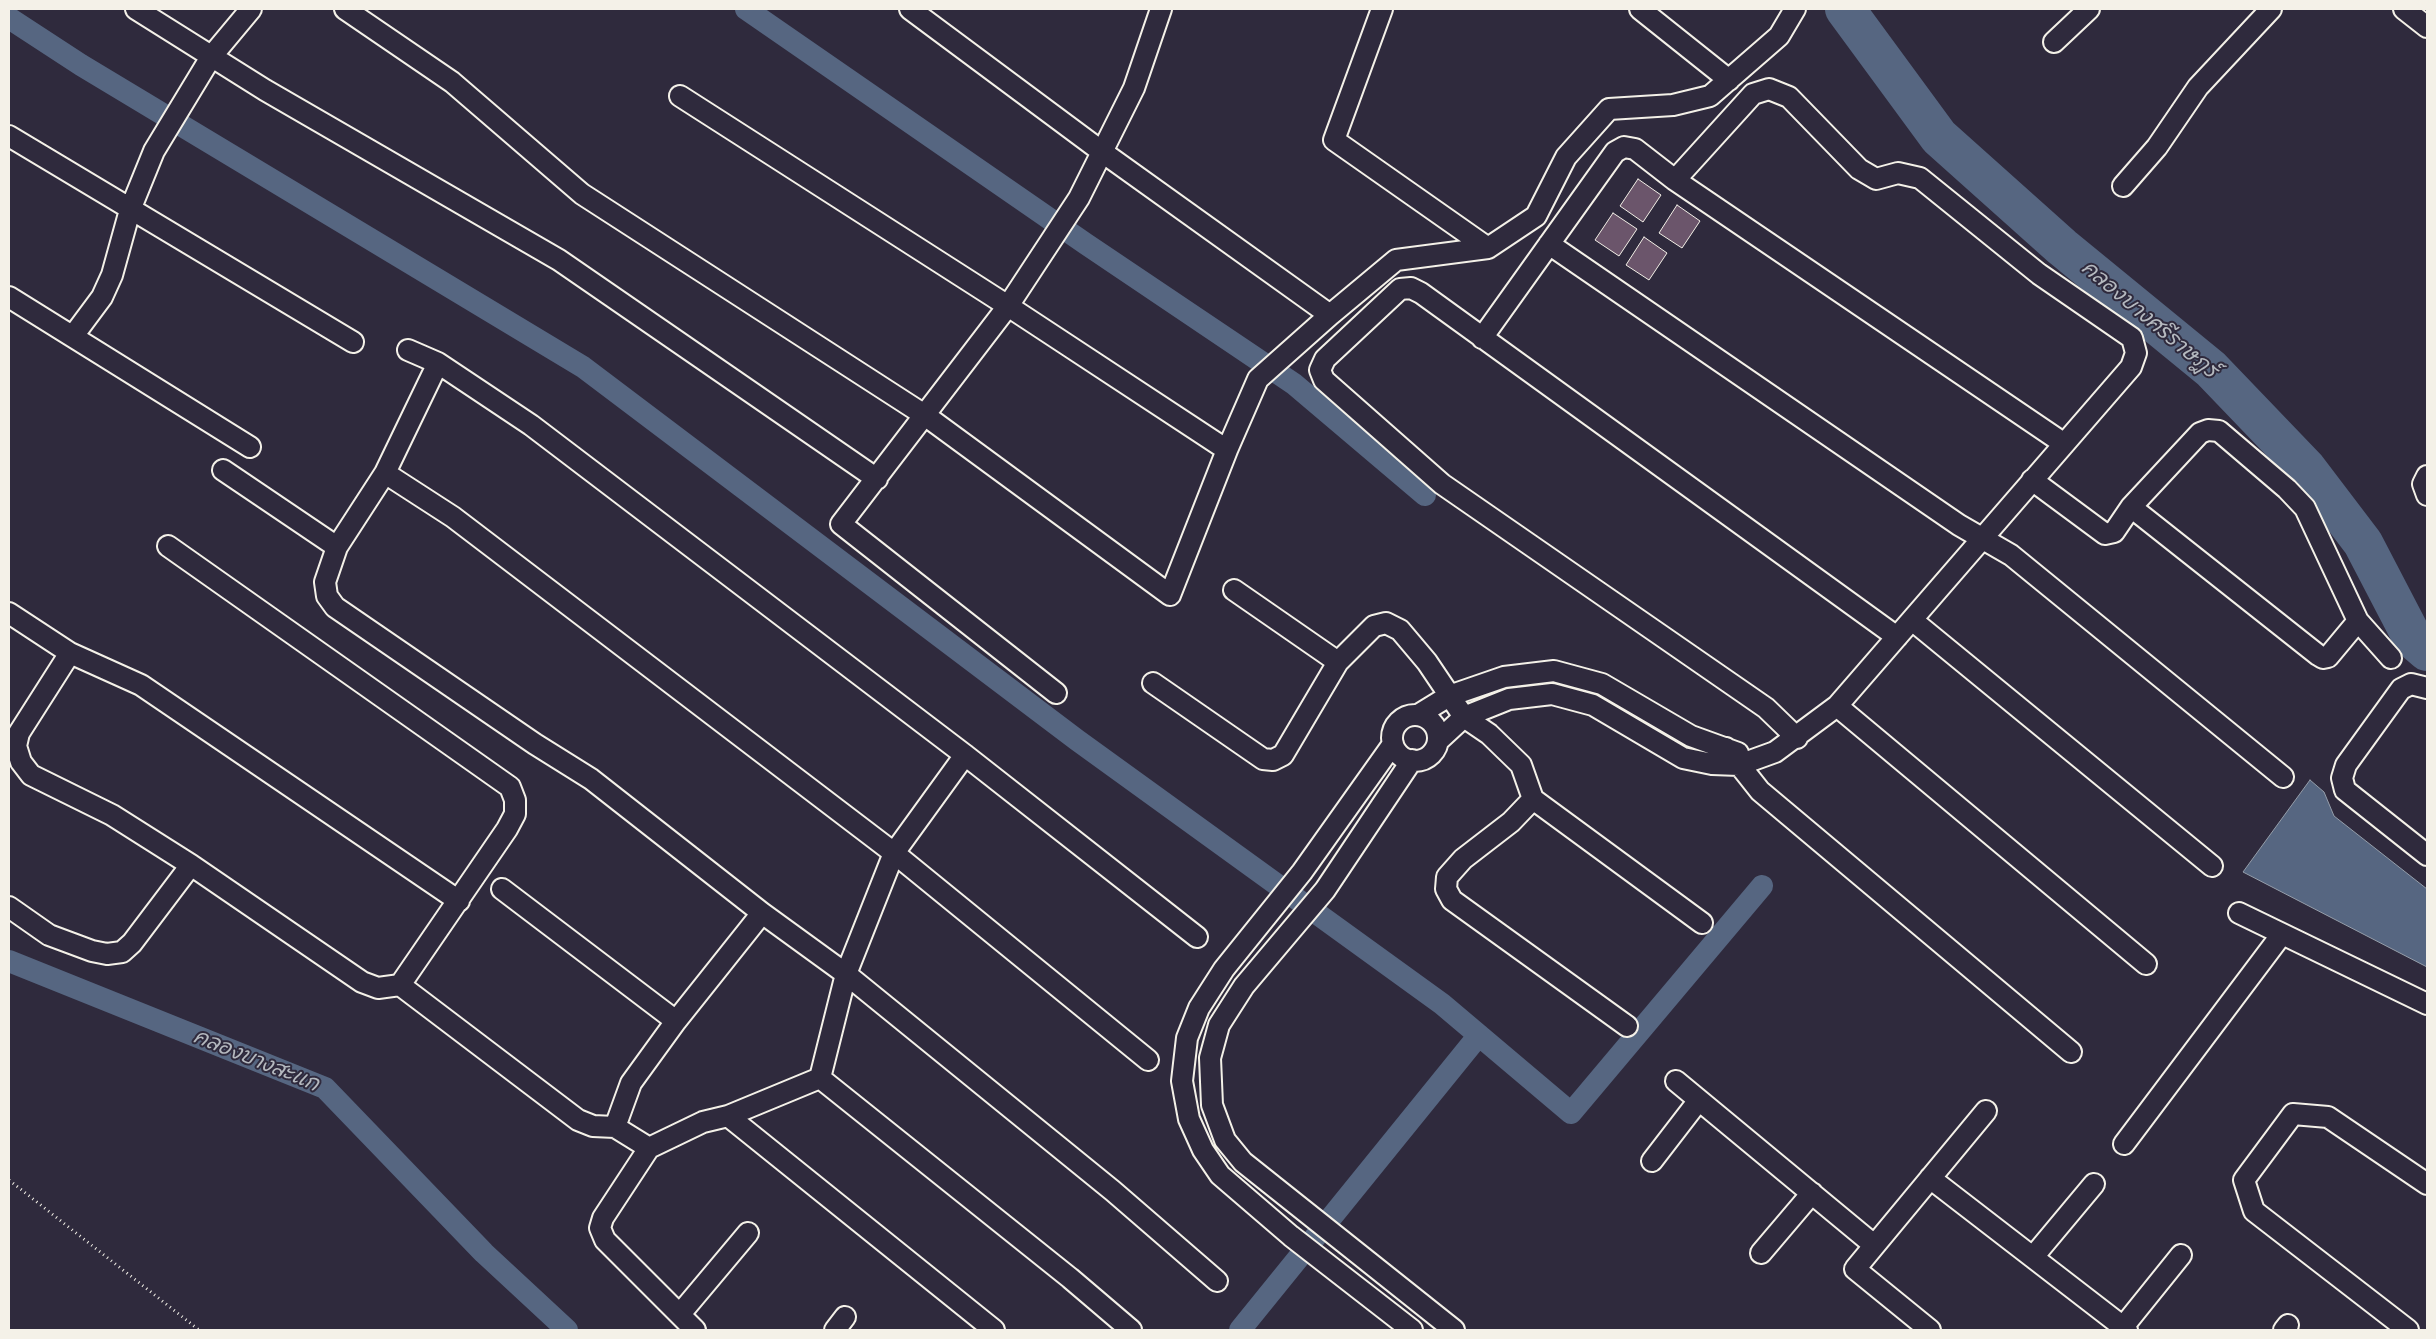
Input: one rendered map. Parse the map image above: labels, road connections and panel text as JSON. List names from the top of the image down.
{
  "water": ["คลองบางศรีราษฎร์", "คลองบางสะแก"]
}
